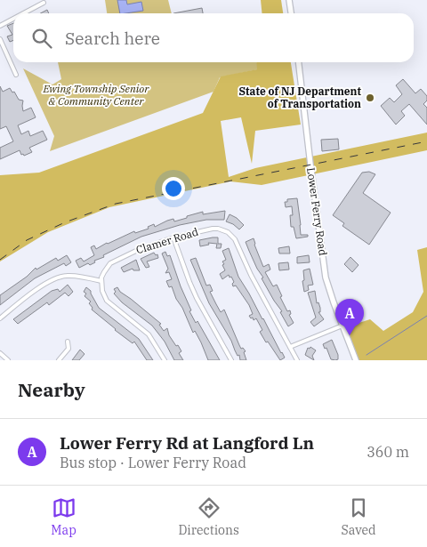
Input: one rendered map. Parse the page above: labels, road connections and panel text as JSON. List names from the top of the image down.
{
  "streets": {
    "street": ["Lower Ferry Road", "Clamer Road"]
  },
  "parks": ["Ewing Township Senior & Community Center"],
  "places": ["State of NJ Department of Transportation"],
  "page": {
    "search": "Search here",
    "pins": "A",
    "heading": "Nearby",
    "list": [
      {
        "mark": "A",
        "name": "Lower Ferry Rd at Langford Ln",
        "note": "Bus stop · Lower Ferry Road",
        "value": "360 m"
      }
    ],
    "nav": ["Map", "Directions", "Saved"]
  }
}
